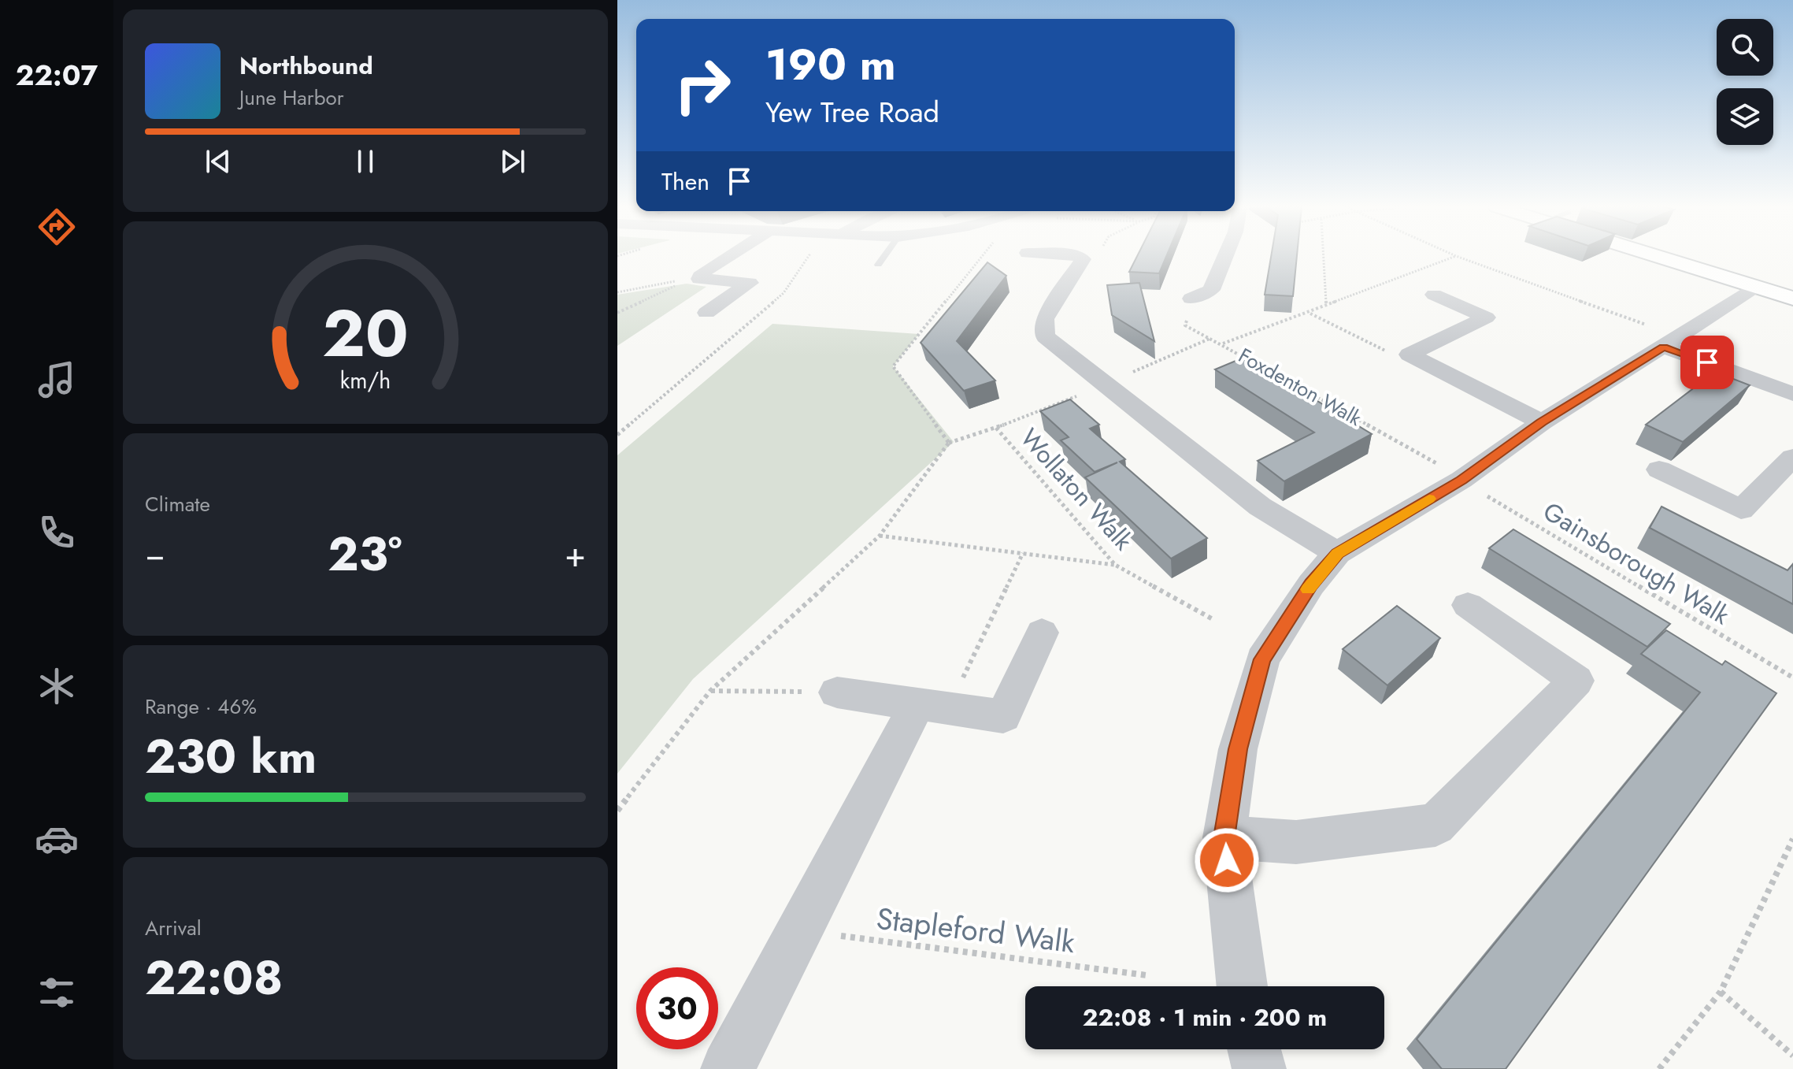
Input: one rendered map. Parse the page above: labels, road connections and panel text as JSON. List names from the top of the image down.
{
  "streets": {
    "path": [
      "Foxdenton Walk",
      "Wollaton Walk",
      "Gainsborough Walk",
      "Stapleford Walk"
    ]
  },
  "crossings": [
    ["Foxdenton Walk", "Gainsborough Walk"]
  ],
  "page": {
    "tabs": "22:07",
    "turn": ["190 m", "Yew Tree Road"],
    "song": ["Northbound", "June Harbor"],
    "then": "Then",
    "tile": [
      "Climate",
      ["Range · 46%", "230 km"],
      ["Arrival", "22:08"]
    ],
    "heat": ["−", "23°", "+"],
    "limit": "30",
    "trip": "22:08 · 1 min · 200 m",
    "gauge": ["20", "km/h"]
  }
}
